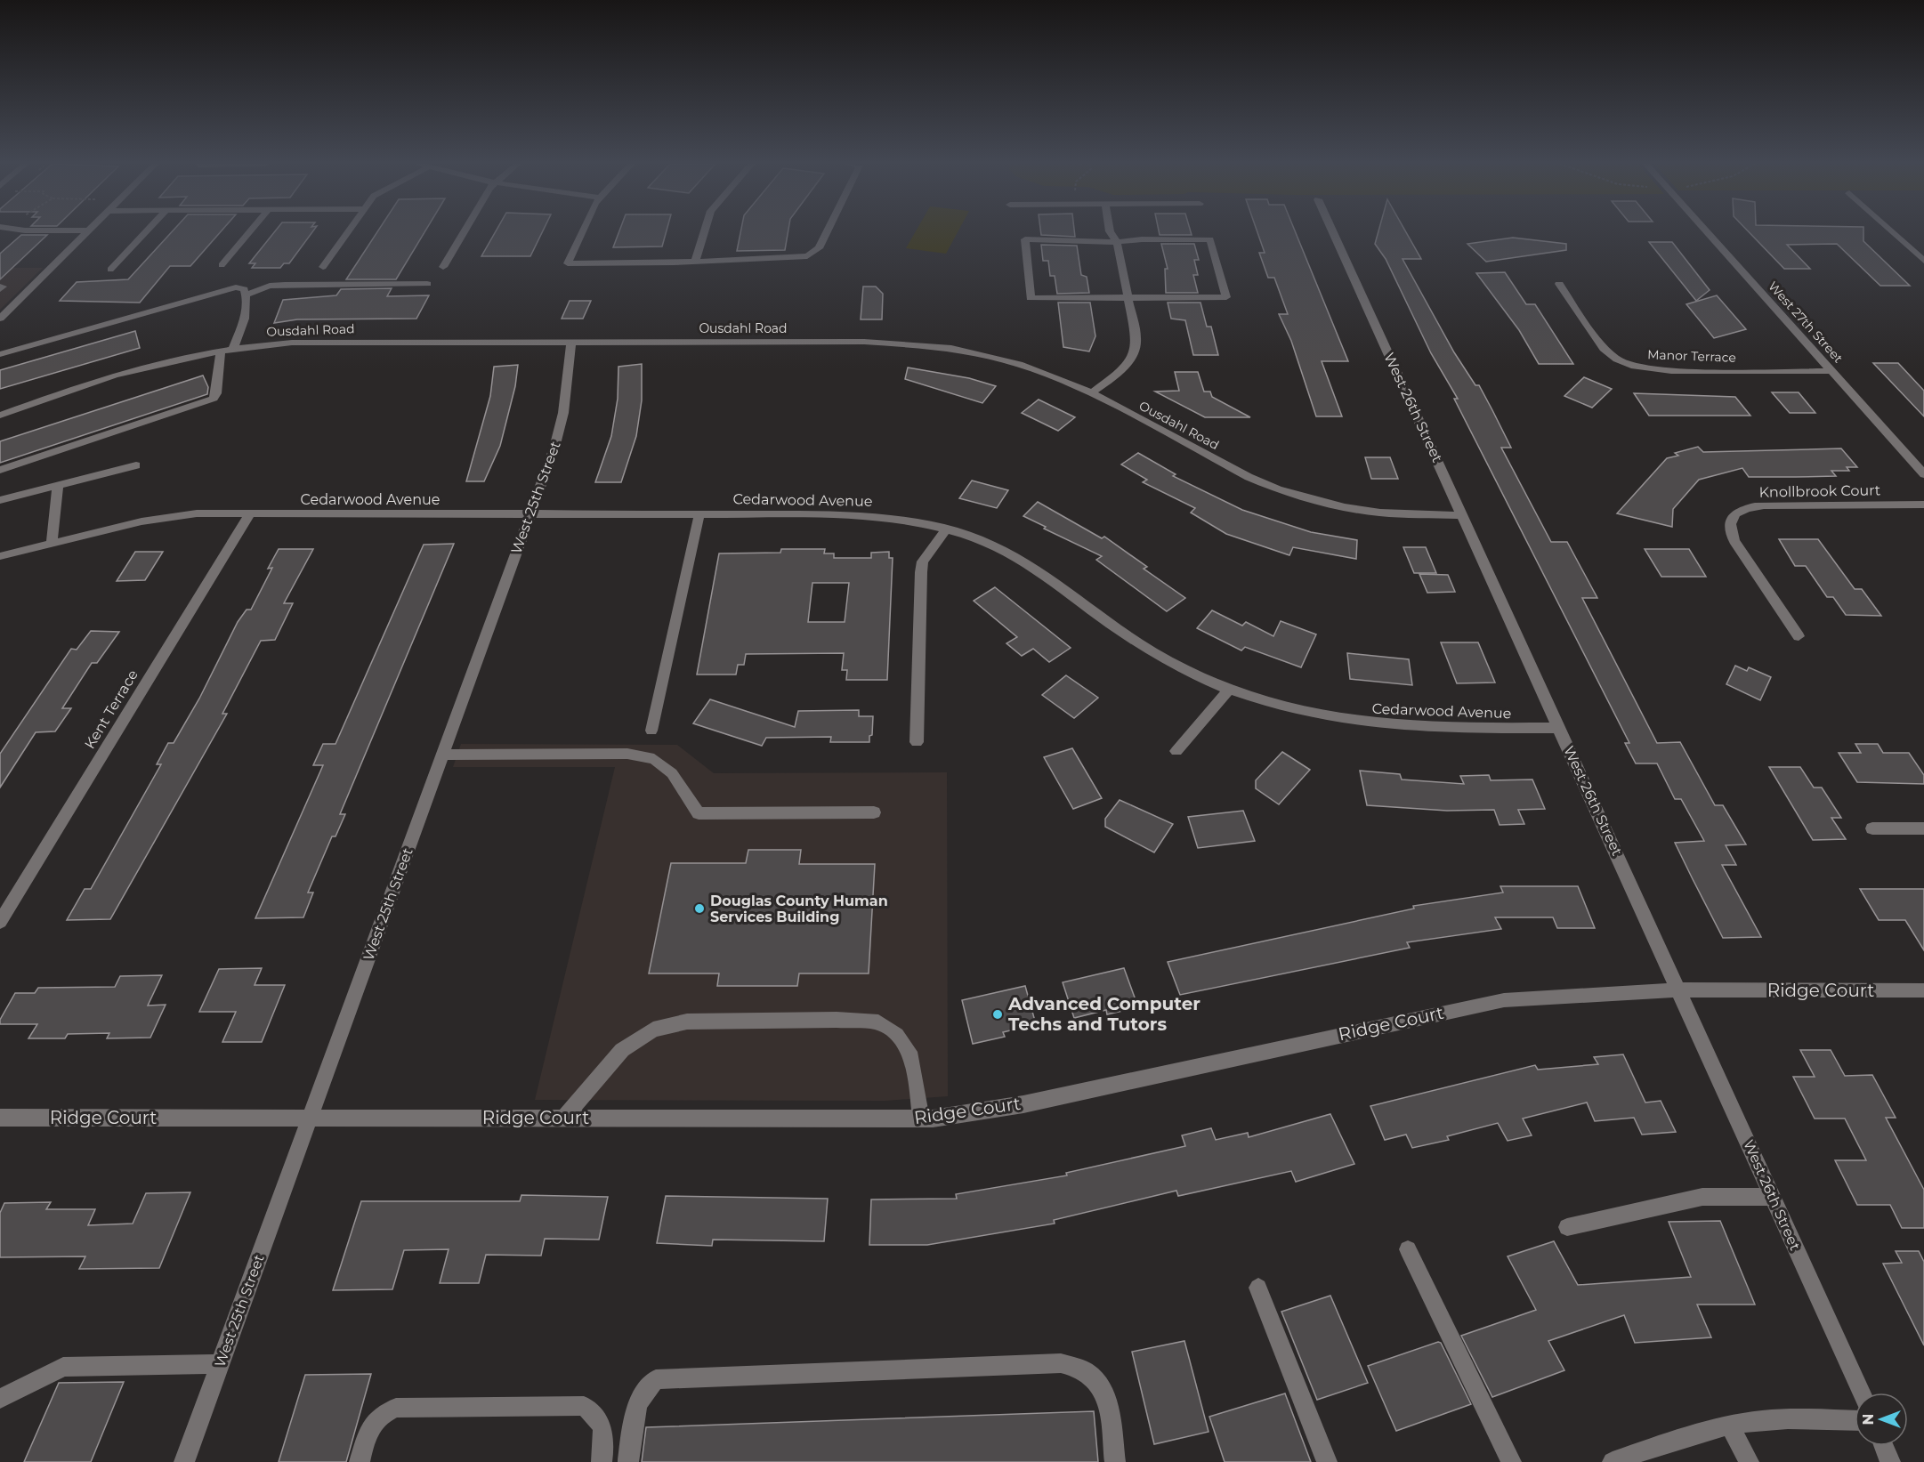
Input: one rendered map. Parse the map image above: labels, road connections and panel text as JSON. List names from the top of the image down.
{
  "streets": {
    "street": [
      "West 27th Street",
      "Ousdahl Road",
      "Manor Terrace",
      "West 26th Street",
      "Knollbrook Court",
      "West 25th Street",
      "Cedarwood Avenue",
      "Kent Terrace",
      "Ridge Court"
    ]
  },
  "crossings": [
    ["West 27th Street", "Manor Terrace"],
    ["Ousdahl Road", "West 26th Street"],
    ["Ousdahl Road", "West 25th Street"],
    ["West 26th Street", "Cedarwood Avenue"],
    ["West 26th Street", "Ridge Court"],
    ["West 25th Street", "Cedarwood Avenue"],
    ["West 25th Street", "Ridge Court"],
    ["Cedarwood Avenue", "Kent Terrace"]
  ],
  "places": ["Douglas County Human Services Building", "Advanced Computer Techs and Tutors"],
  "north": "left"
}
